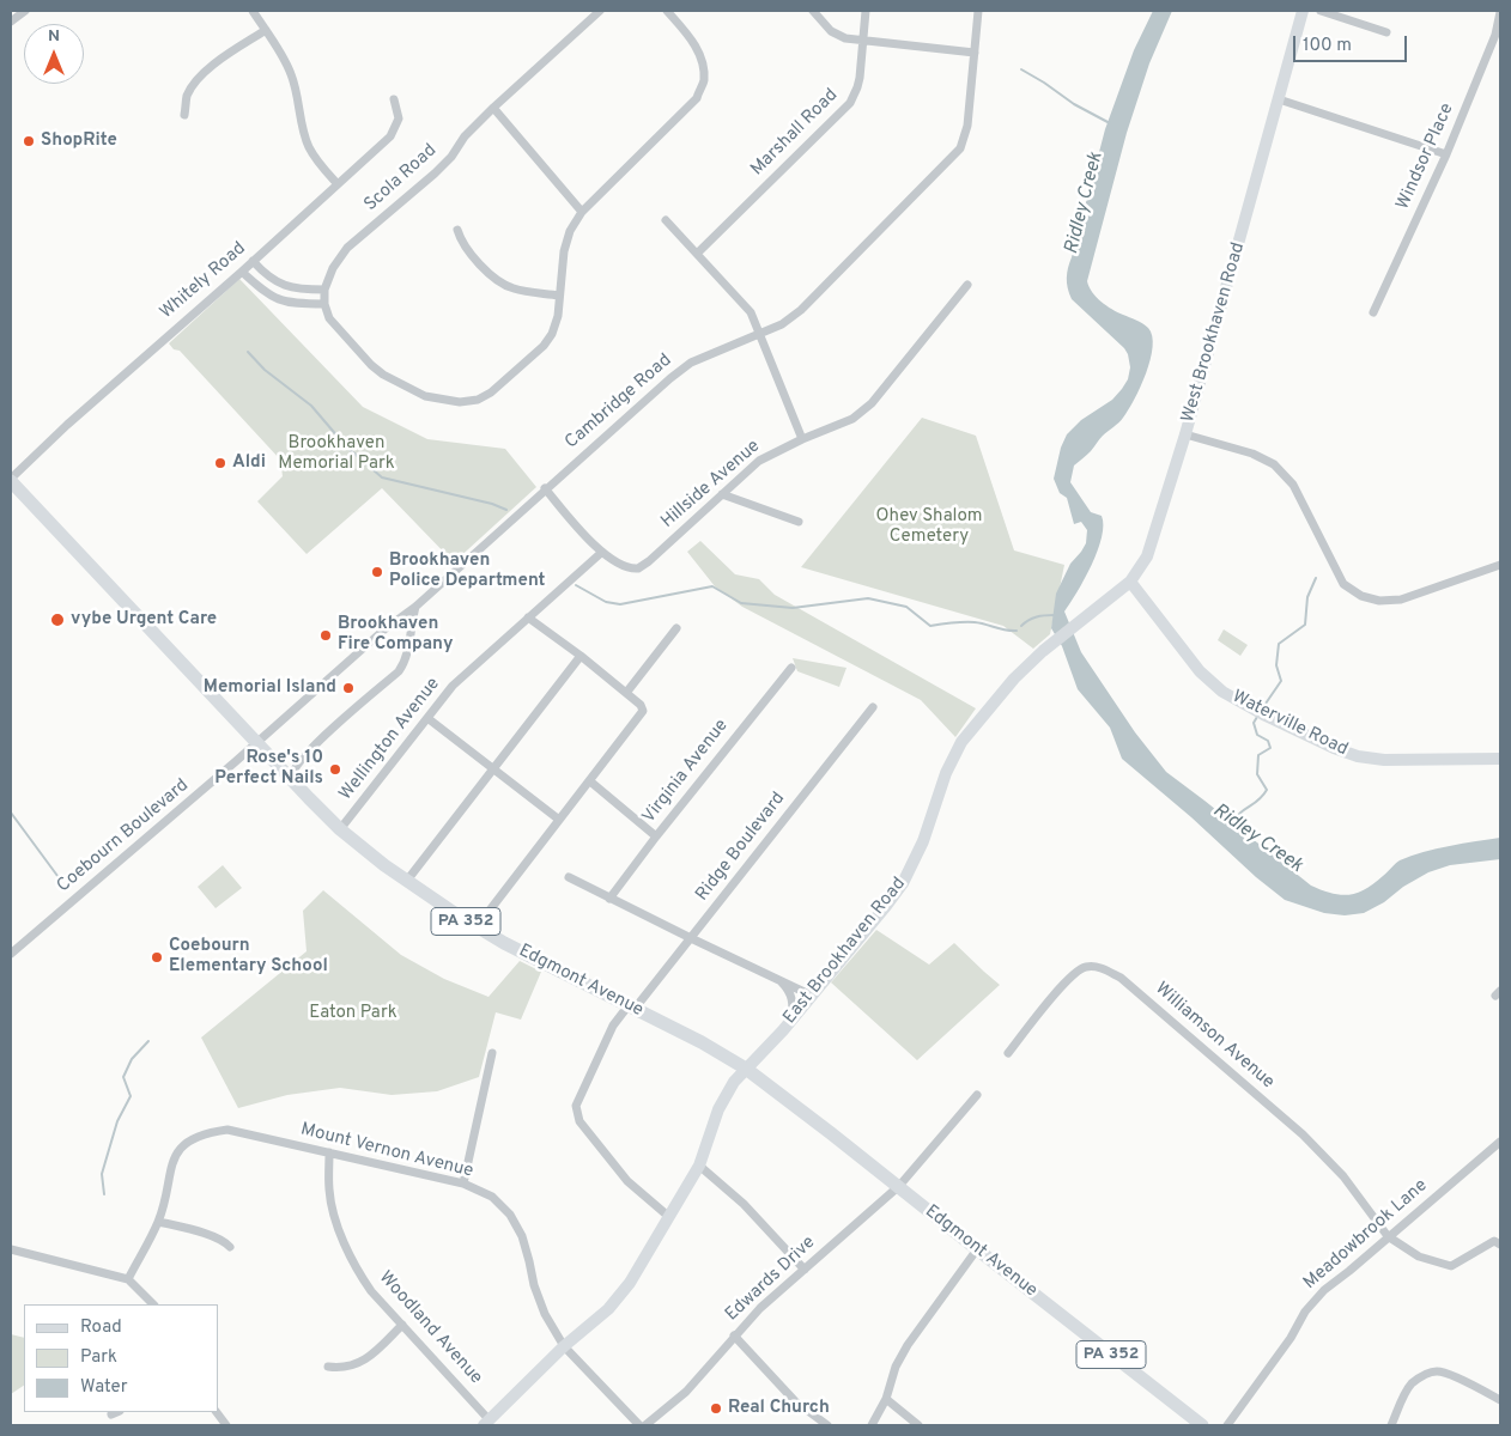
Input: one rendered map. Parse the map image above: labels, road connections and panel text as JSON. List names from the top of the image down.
{
  "streets": {
    "main road": ["PA 352", "Edgmont Avenue"],
    "street": [
      "Marshall Road",
      "Windsor Place",
      "Scola Road",
      "Whitely Road",
      "West Brookhaven Road",
      "Cambridge Road",
      "Hillside Avenue",
      "Waterville Road",
      "Wellington Avenue",
      "Virginia Avenue",
      "Coebourn Boulevard",
      "Ridge Boulevard",
      "East Brookhaven Road",
      "Williamson Avenue",
      "Mount Vernon Avenue",
      "Meadowbrook Lane",
      "Edwards Drive",
      "Woodland Avenue"
    ]
  },
  "crossings": [
    ["Whitely Road", "Edgmont Avenue"],
    ["West Brookhaven Road", "Waterville Road"],
    ["West Brookhaven Road", "East Brookhaven Road"],
    ["Cambridge Road", "Coebourn Boulevard"],
    ["Cambridge Road", "Edgmont Avenue"],
    ["Hillside Avenue", "Wellington Avenue"],
    ["Wellington Avenue", "Edgmont Avenue"],
    ["Coebourn Boulevard", "Edgmont Avenue"],
    ["Ridge Boulevard", "Edgmont Avenue"],
    ["East Brookhaven Road", "Edgmont Avenue"],
    ["Edgmont Avenue", "Edwards Drive"],
    ["Williamson Avenue", "Meadowbrook Lane"],
    ["Mount Vernon Avenue", "Woodland Avenue"]
  ],
  "water": ["Ridley Creek"],
  "parks": ["Brookhaven Memorial Park", "Ohev Shalom Cemetery", "Eaton Park"],
  "places": [
    "ShopRite",
    "Aldi",
    "Brookhaven Police Department",
    "vybe Urgent Care",
    "Brookhaven Fire Company",
    "Memorial Island",
    "Rose's 10 Perfect Nails",
    "Coebourn Elementary School",
    "Real Church"
  ],
  "legend": ["Road", "Park", "Water"],
  "scale_bar": "100 m",
  "north": "top"
}
